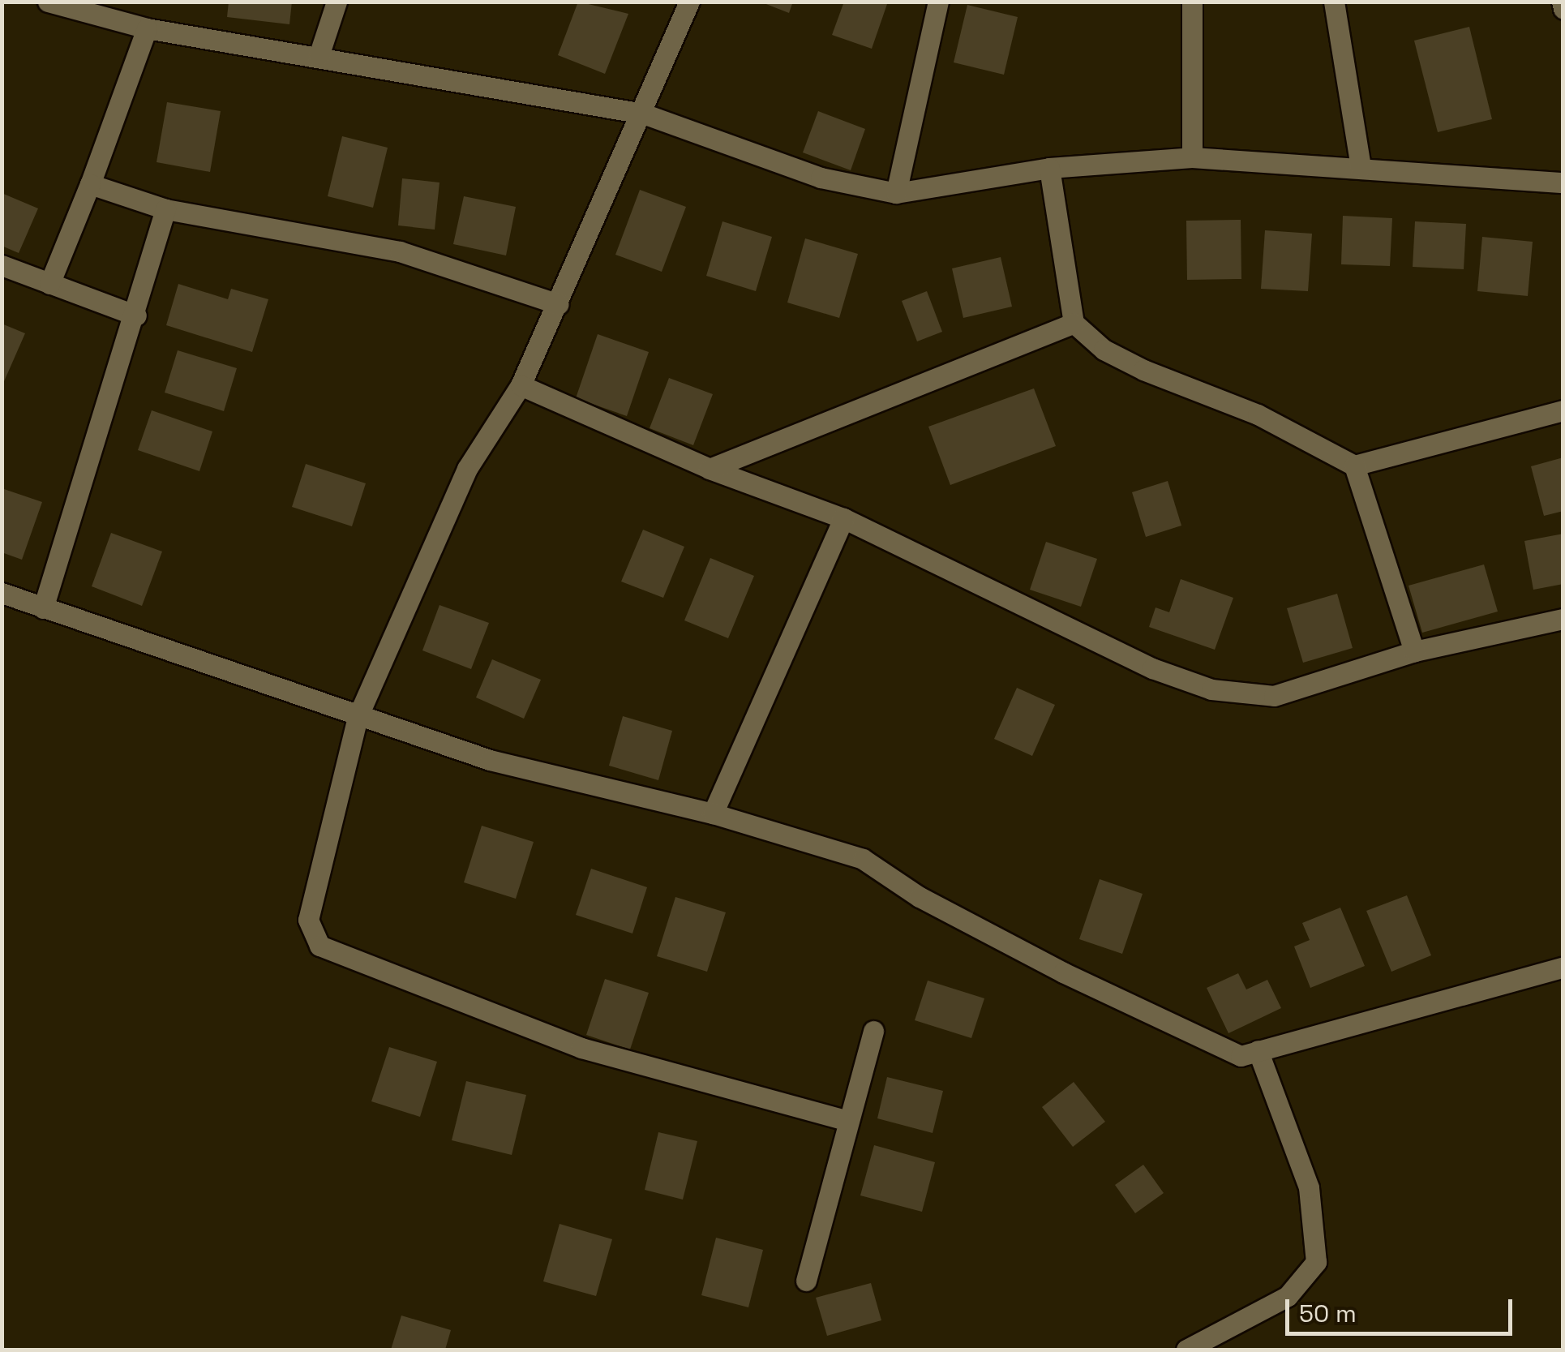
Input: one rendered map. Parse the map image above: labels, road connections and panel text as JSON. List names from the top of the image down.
{
  "scale_bar": "50 m"
}
